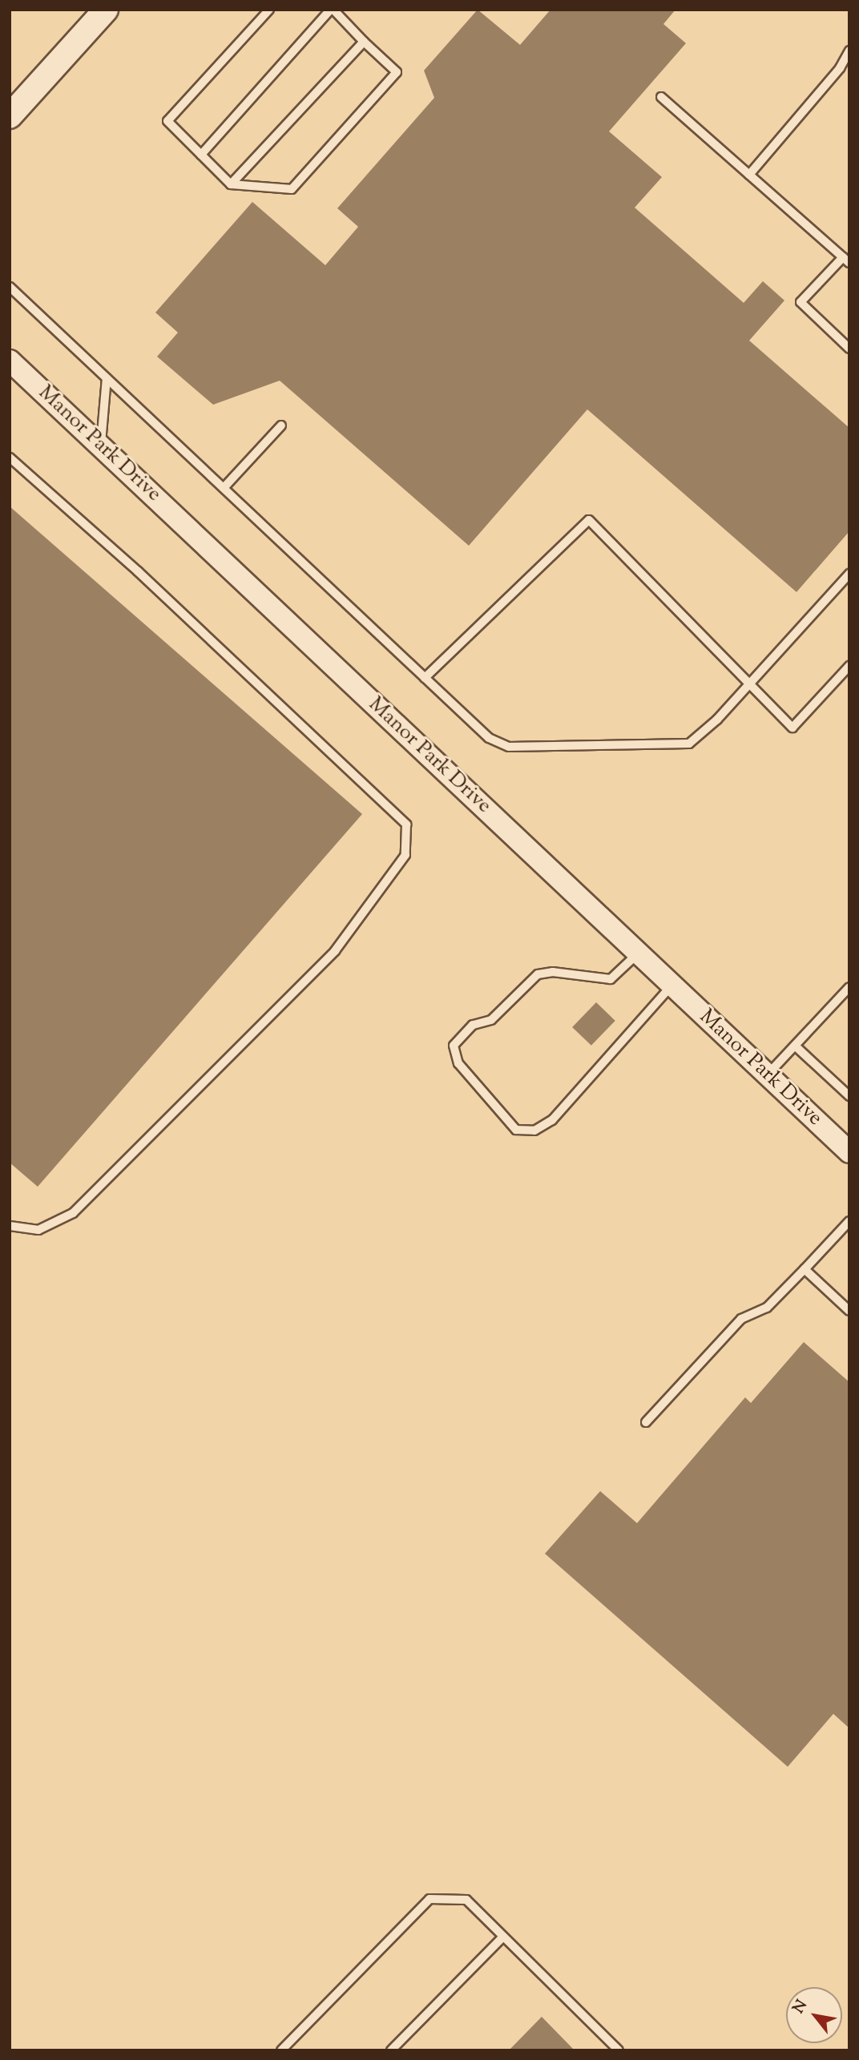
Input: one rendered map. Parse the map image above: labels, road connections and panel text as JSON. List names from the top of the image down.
{
  "streets": {
    "street": ["Manor Park Drive"]
  },
  "north": "top left"
}
